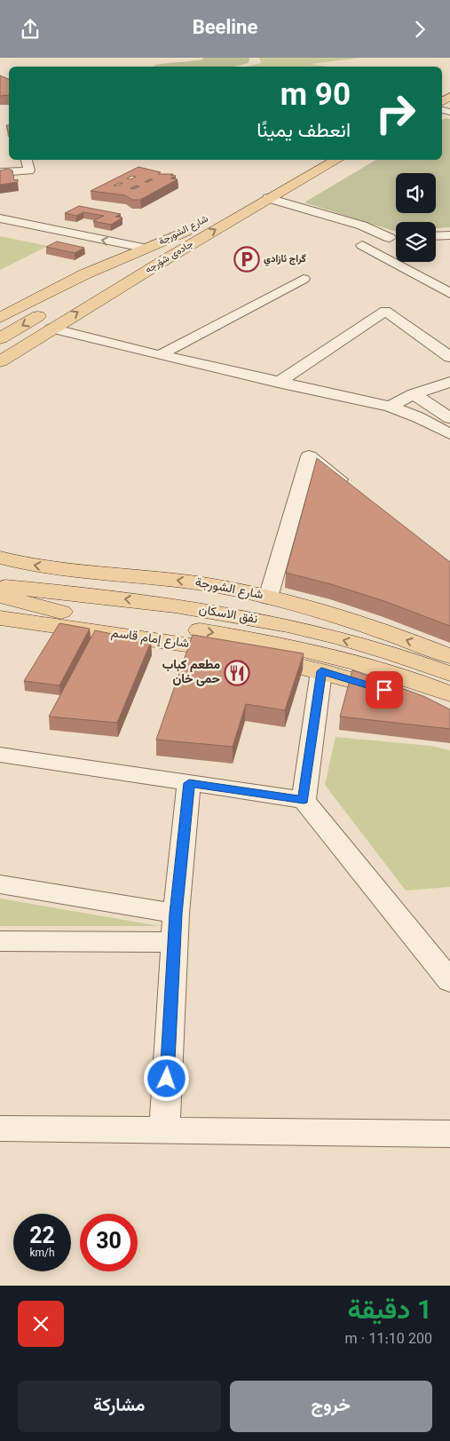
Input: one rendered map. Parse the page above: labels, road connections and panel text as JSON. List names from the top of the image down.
{
  "streets": {
    "main road": [
      "شارع الشورجة",
      "جادەی شۆرجە",
      "نفق الاسكان",
      "شارع إمام قاسم"
    ]
  },
  "places": {
    "parking": ["گراج ئازادي"],
    "restaurant": ["مطعم كباب حمى خان"]
  },
  "page": {
    "header": "Beeline",
    "turn": ["90 m", "انعطف يمينًا"],
    "speed": "22 km/h",
    "limit": "30",
    "heading": ["1 دقيقة", "200 m · 11:10"],
    "buttons": ["خروج", "مشاركة"]
  }
}
